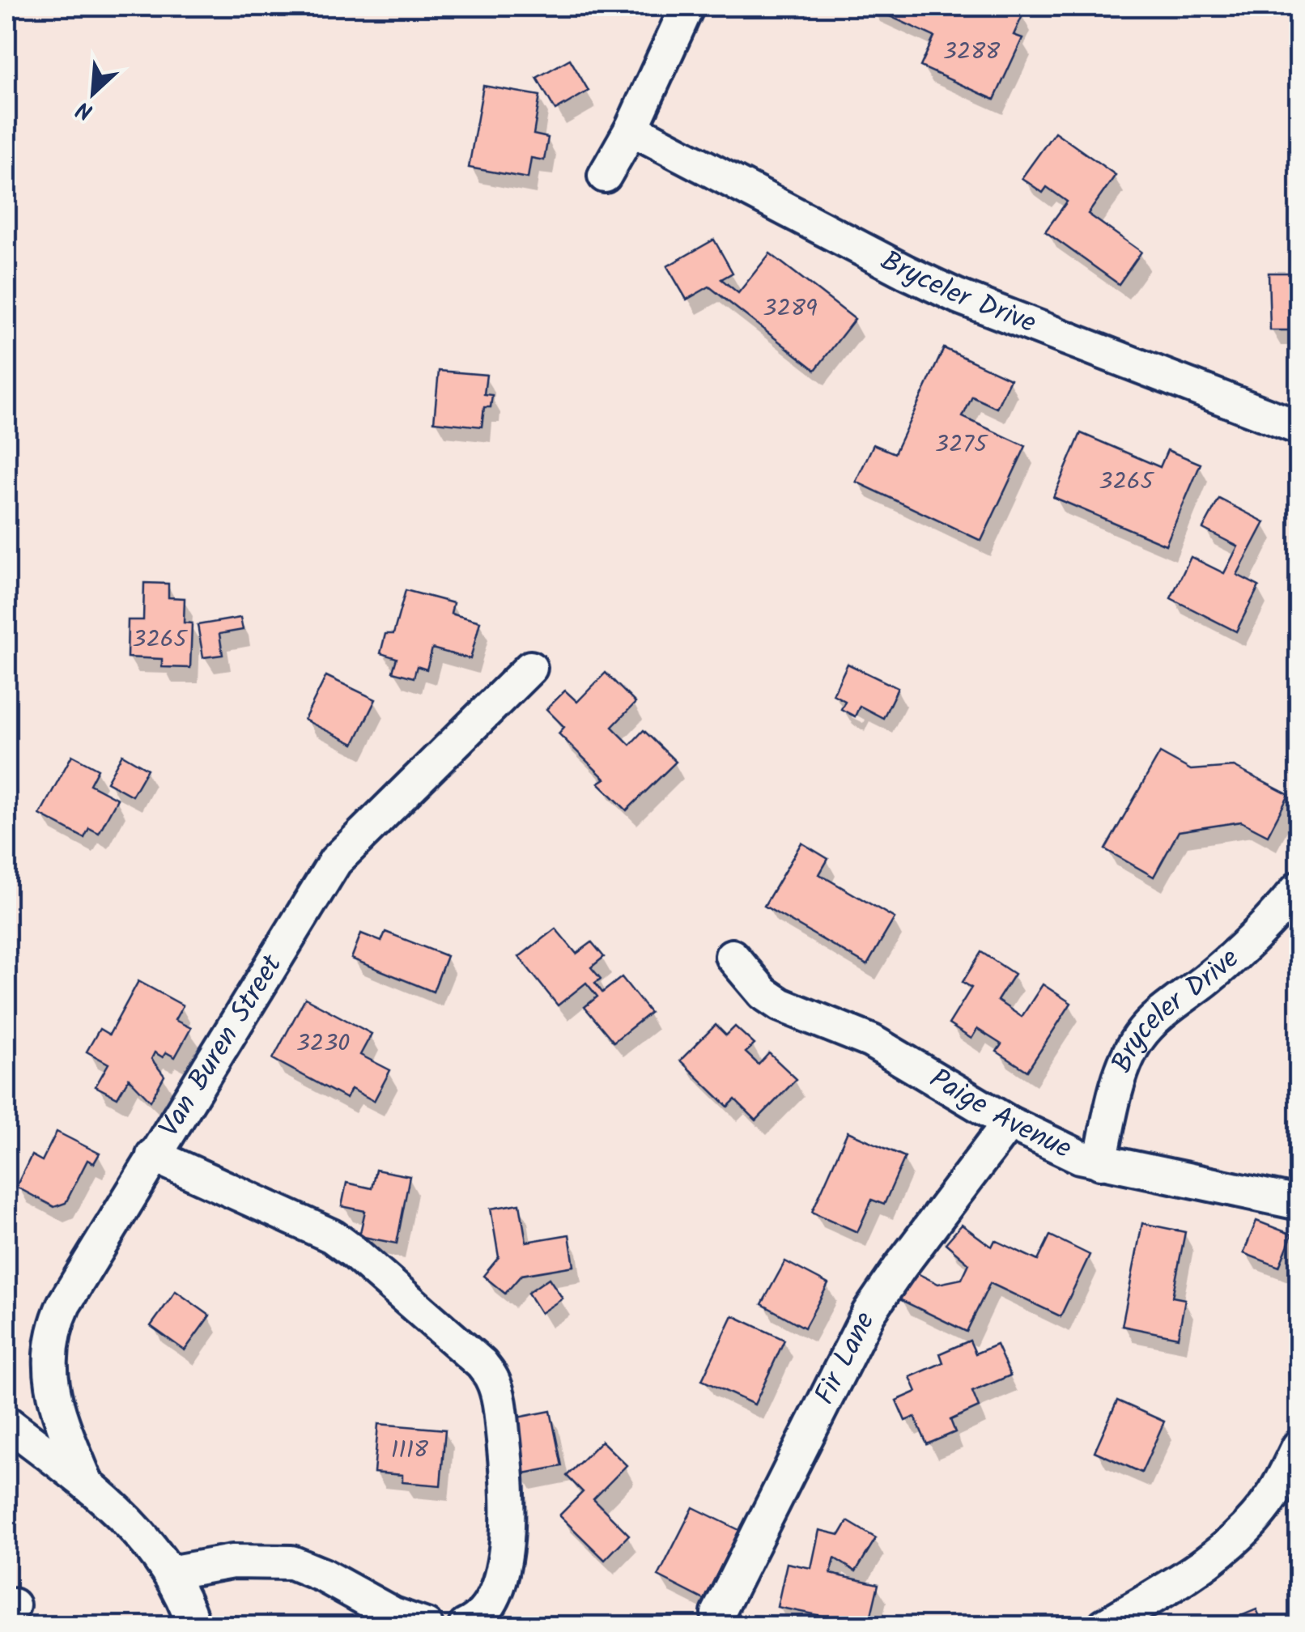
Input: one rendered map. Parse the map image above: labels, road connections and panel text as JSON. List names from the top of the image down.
{
  "streets": {
    "street": [
      "Bryceler Drive",
      "Van Buren Street",
      "Paige Avenue",
      "Fir Lane"
    ]
  },
  "crossings": [
    ["Bryceler Drive", "Paige Avenue"],
    ["Paige Avenue", "Fir Lane"]
  ],
  "house_numbers": [
    "3288",
    "3289",
    "3275",
    "3265",
    "3265",
    "3230",
    "1118"
  ],
  "north": "bottom left"
}
